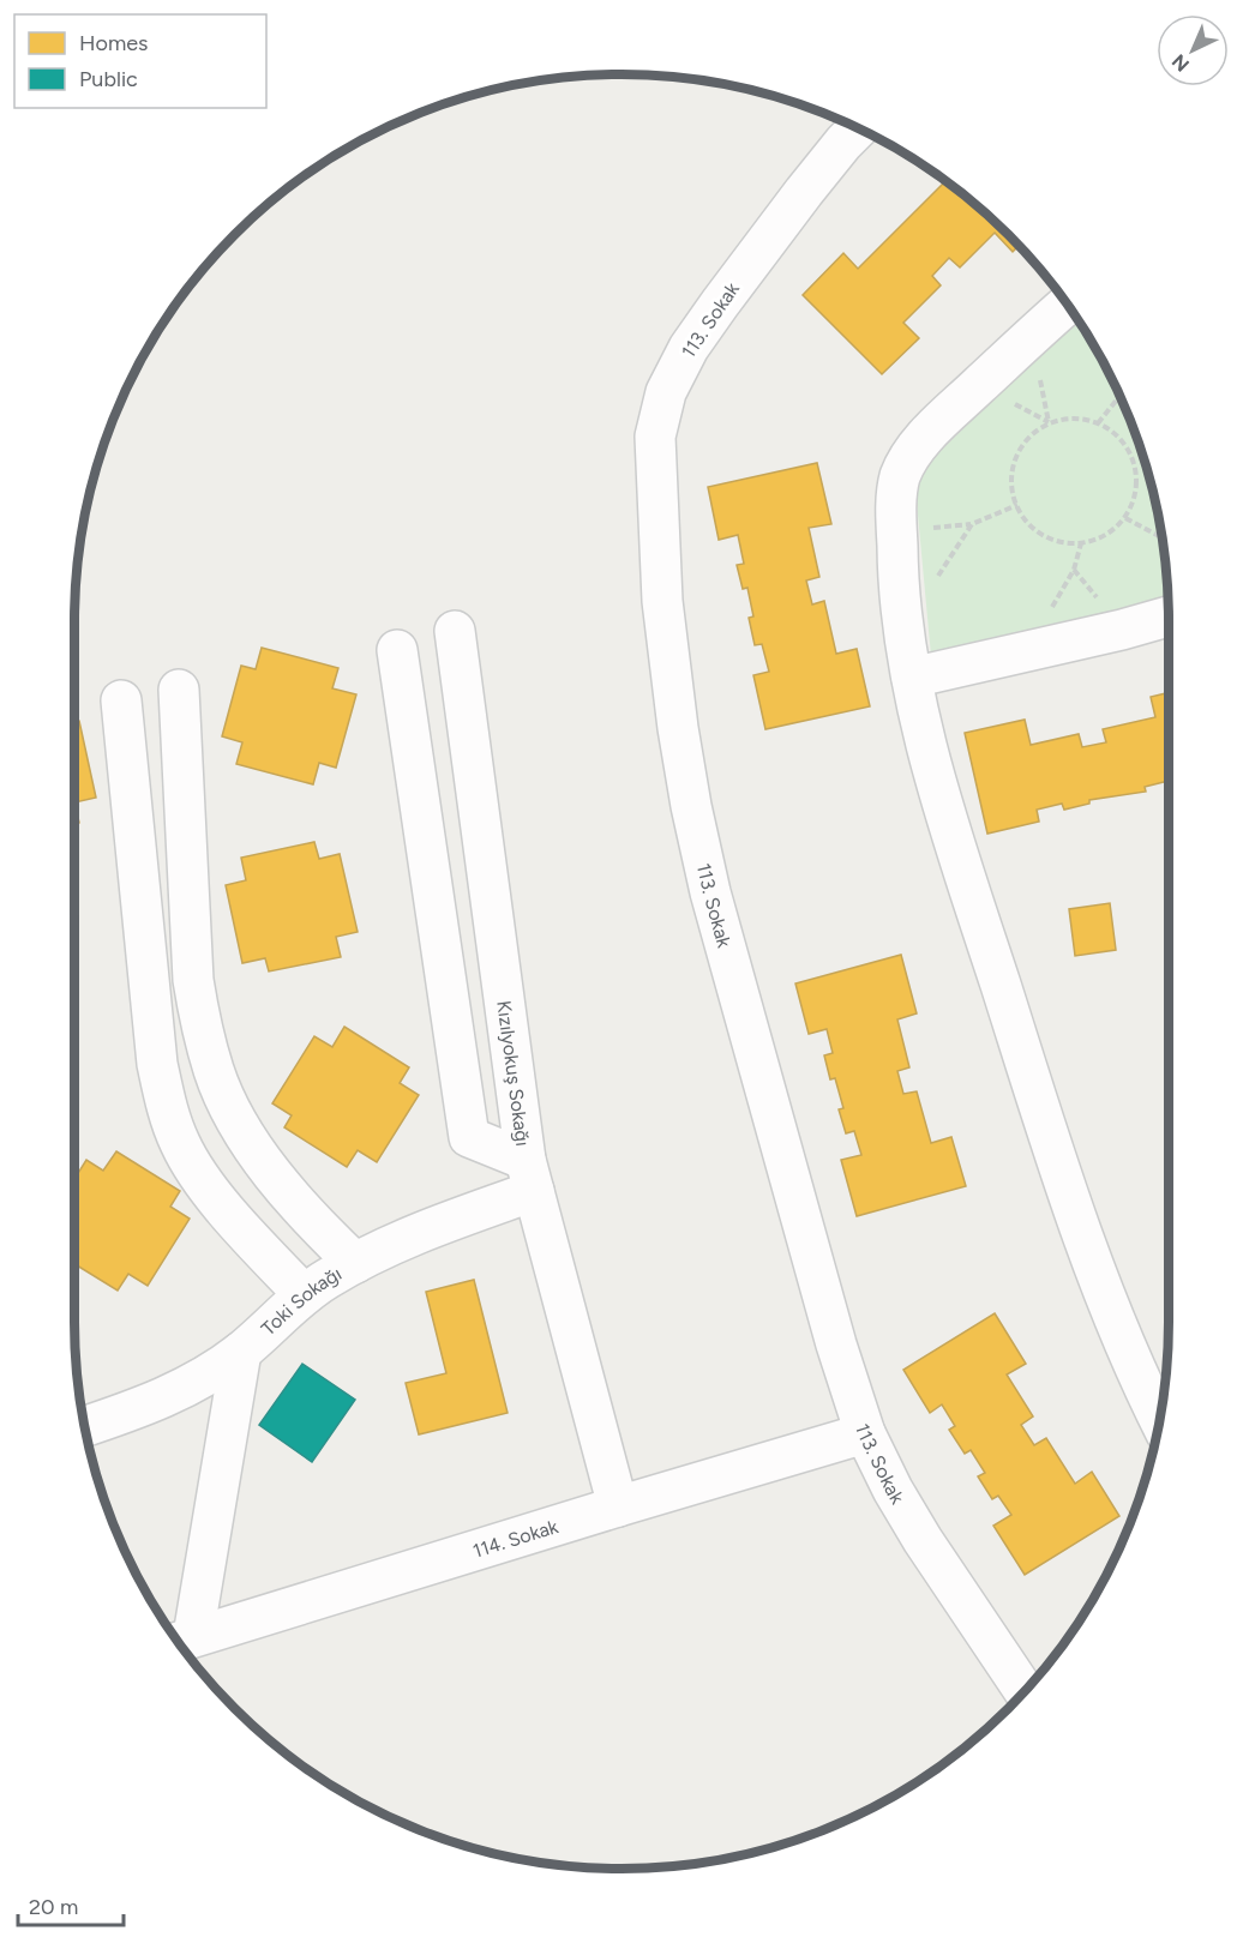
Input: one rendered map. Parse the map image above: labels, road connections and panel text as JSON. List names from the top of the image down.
{
  "streets": {
    "street": [
      "113. Sokak",
      "Kızılyokuş Sokağı",
      "Toki Sokağı",
      "114. Sokak"
    ]
  },
  "crossings": [
    ["113. Sokak", "114. Sokak"],
    ["Kızılyokuş Sokağı", "Toki Sokağı"],
    ["Kızılyokuş Sokağı", "114. Sokak"]
  ],
  "legend": ["Homes", "Public"],
  "scale_bar": "20 m",
  "north": "bottom left"
}
